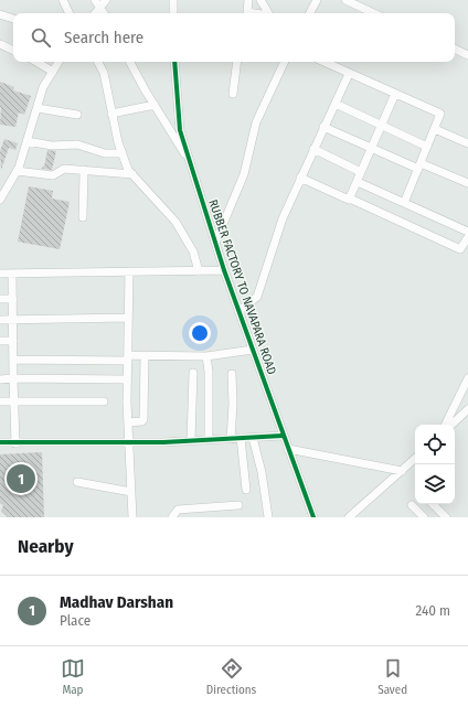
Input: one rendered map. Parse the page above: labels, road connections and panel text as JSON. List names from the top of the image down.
{
  "streets": {
    "street": ["RUBBER FACTORY TO NAVAPARA ROAD"]
  },
  "page": {
    "search": "Search here",
    "pins": "1",
    "heading": "Nearby",
    "list": [
      {
        "mark": "1",
        "name": "Madhav Darshan",
        "note": "Place",
        "value": "240 m"
      }
    ],
    "nav": ["Map", "Directions", "Saved"]
  }
}
